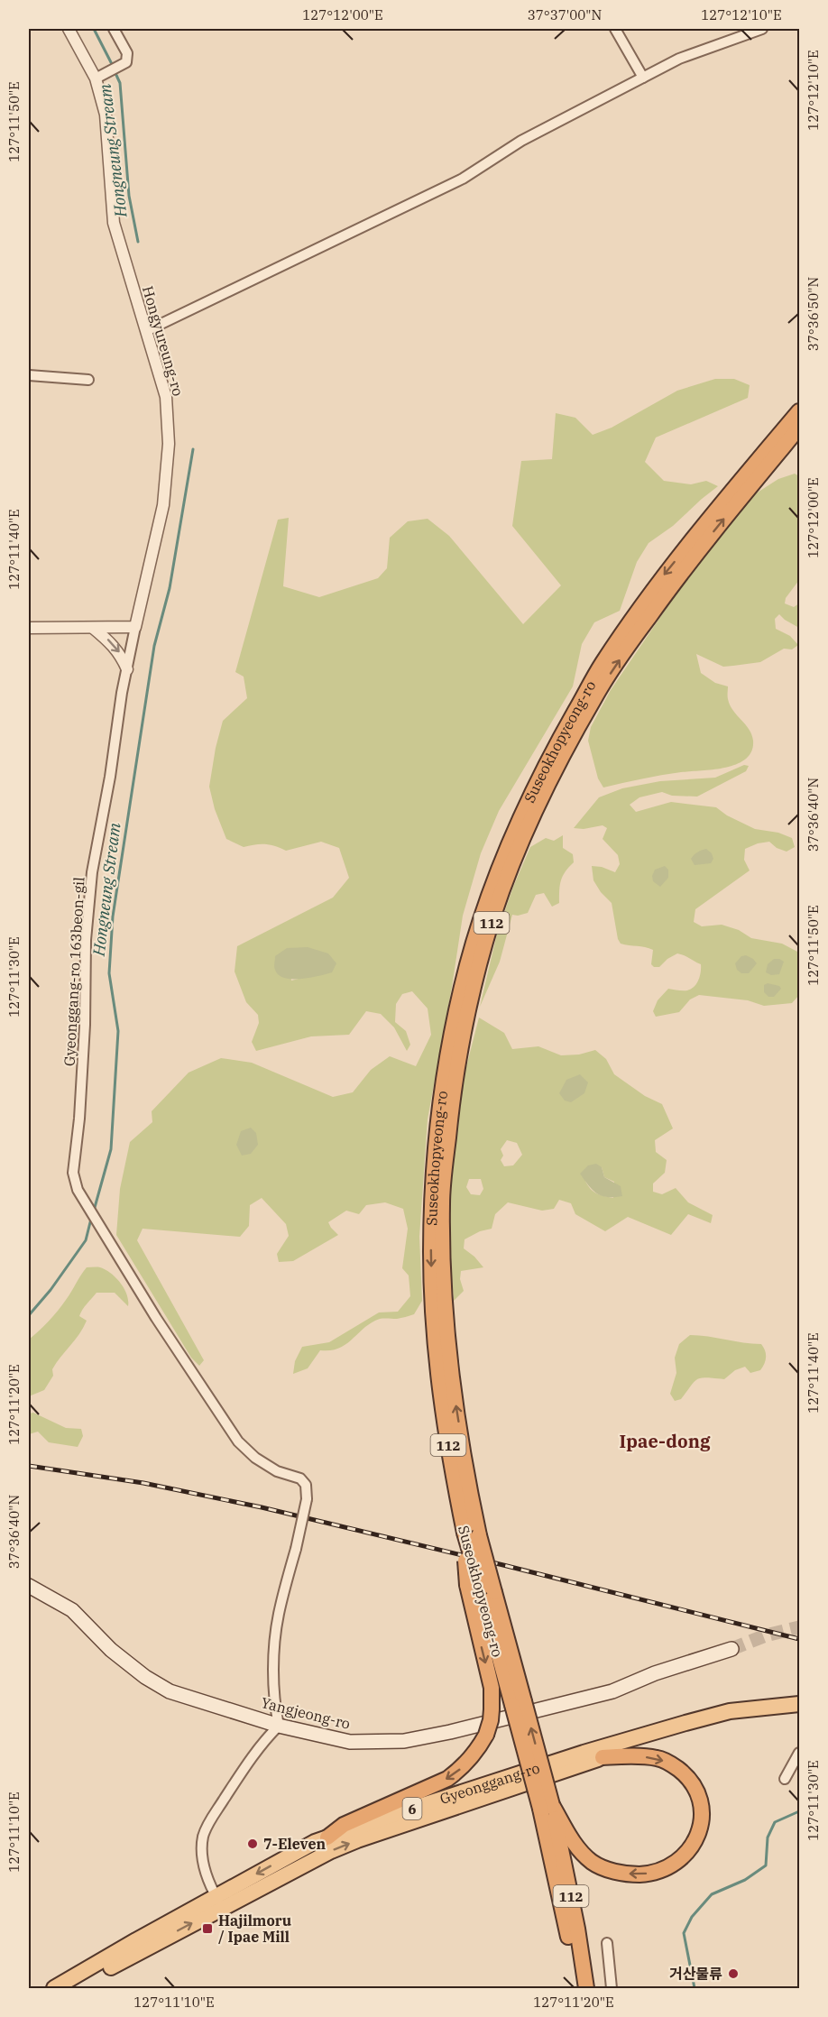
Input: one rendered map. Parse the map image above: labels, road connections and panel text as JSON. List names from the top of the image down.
{
  "streets": {
    "highway": ["Suseokhopyeong-ro", "112"],
    "main road": ["Yangjeong-ro", "Gyeonggang-ro", "6"],
    "street": ["Hongyureung-ro", "Gyeonggang-ro 163beon-gil"]
  },
  "crossings": [
    ["Hongyureung-ro", "Gyeonggang-ro 163beon-gil"],
    ["Gyeonggang-ro 163beon-gil", "Yangjeong-ro"]
  ],
  "districts": ["Ipae-dong"],
  "water": ["Hongneung Stream"],
  "places": {
    "other": ["7-Eleven", "거산물류"],
    "transit": ["Hajilmoru / Ipae Mill"]
  },
  "coordinates": [
    "127°12'00\"E",
    "37°37'00\"N",
    "127°12'10\"E",
    "127°11'50\"E",
    "37°36'50\"N",
    "127°11'40\"E",
    "37°36'40\"N",
    "127°11'30\"E",
    "127°11'20\"E",
    "127°11'10\"E"
  ]
}
